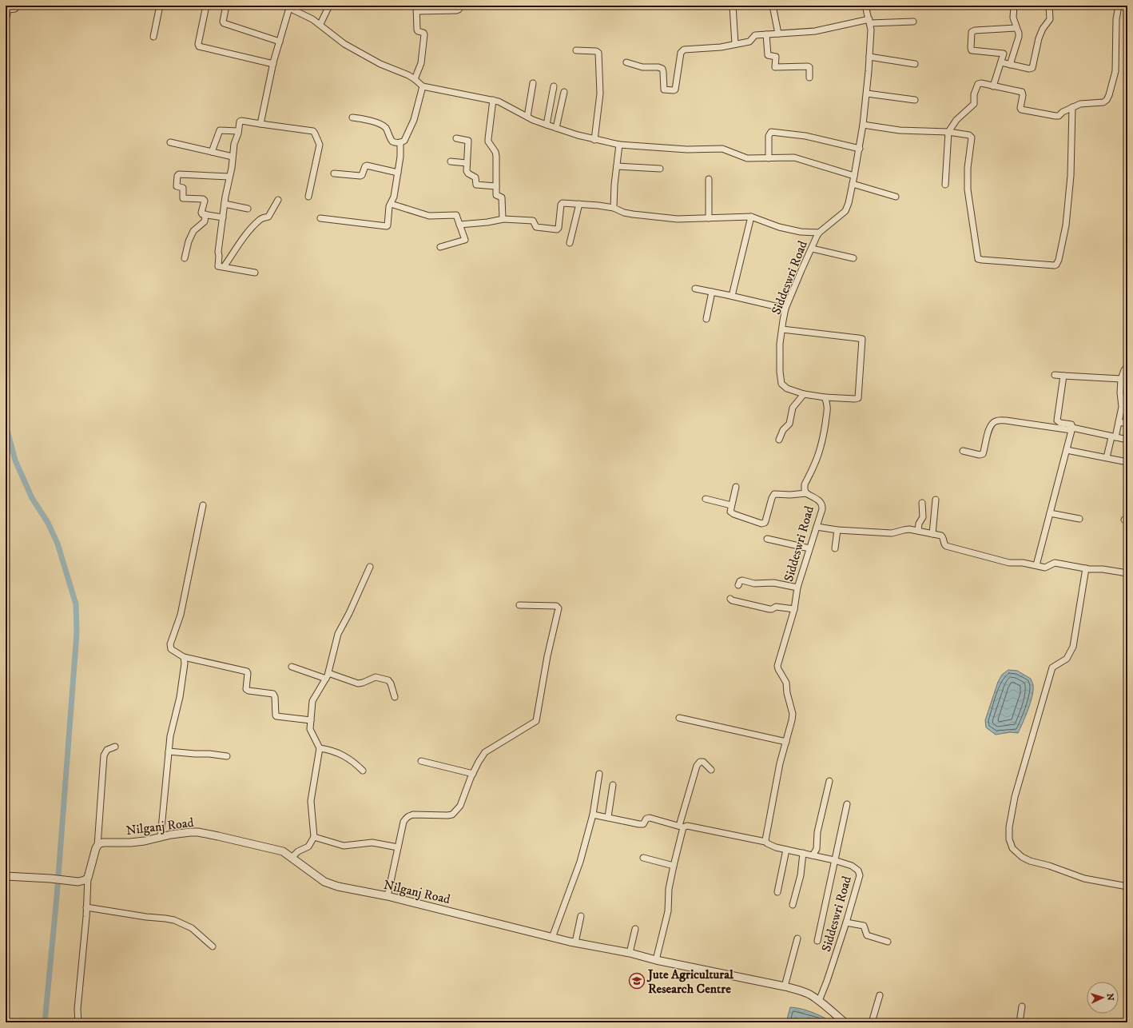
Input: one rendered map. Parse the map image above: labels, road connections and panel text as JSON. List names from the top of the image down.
{
  "streets": {
    "street": ["Siddeswri Road", "Nilganj Road"]
  },
  "crossings": [
    ["Siddeswri Road", "Nilganj Road"]
  ],
  "places": {
    "school or university": ["Jute Agricultural Research Centre"]
  },
  "north": "right"
}
